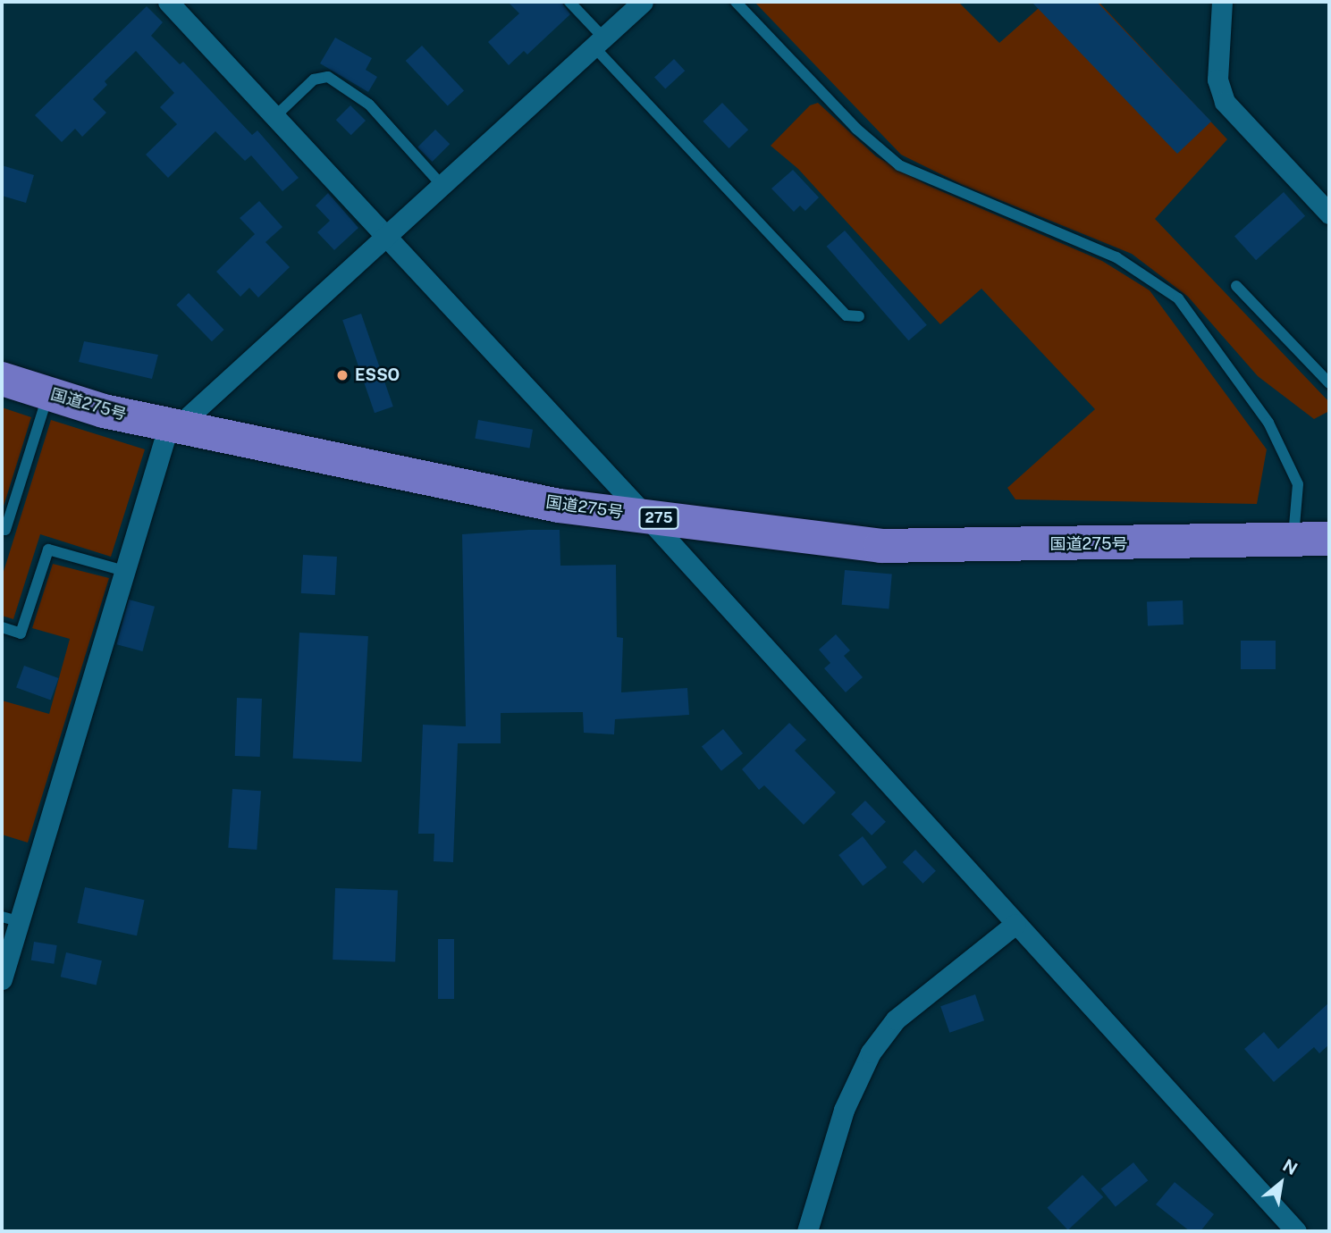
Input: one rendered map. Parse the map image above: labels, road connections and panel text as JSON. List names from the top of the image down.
{
  "streets": {
    "highway": ["国道275号", "275"]
  },
  "places": ["ESSO"],
  "north": "top right"
}
